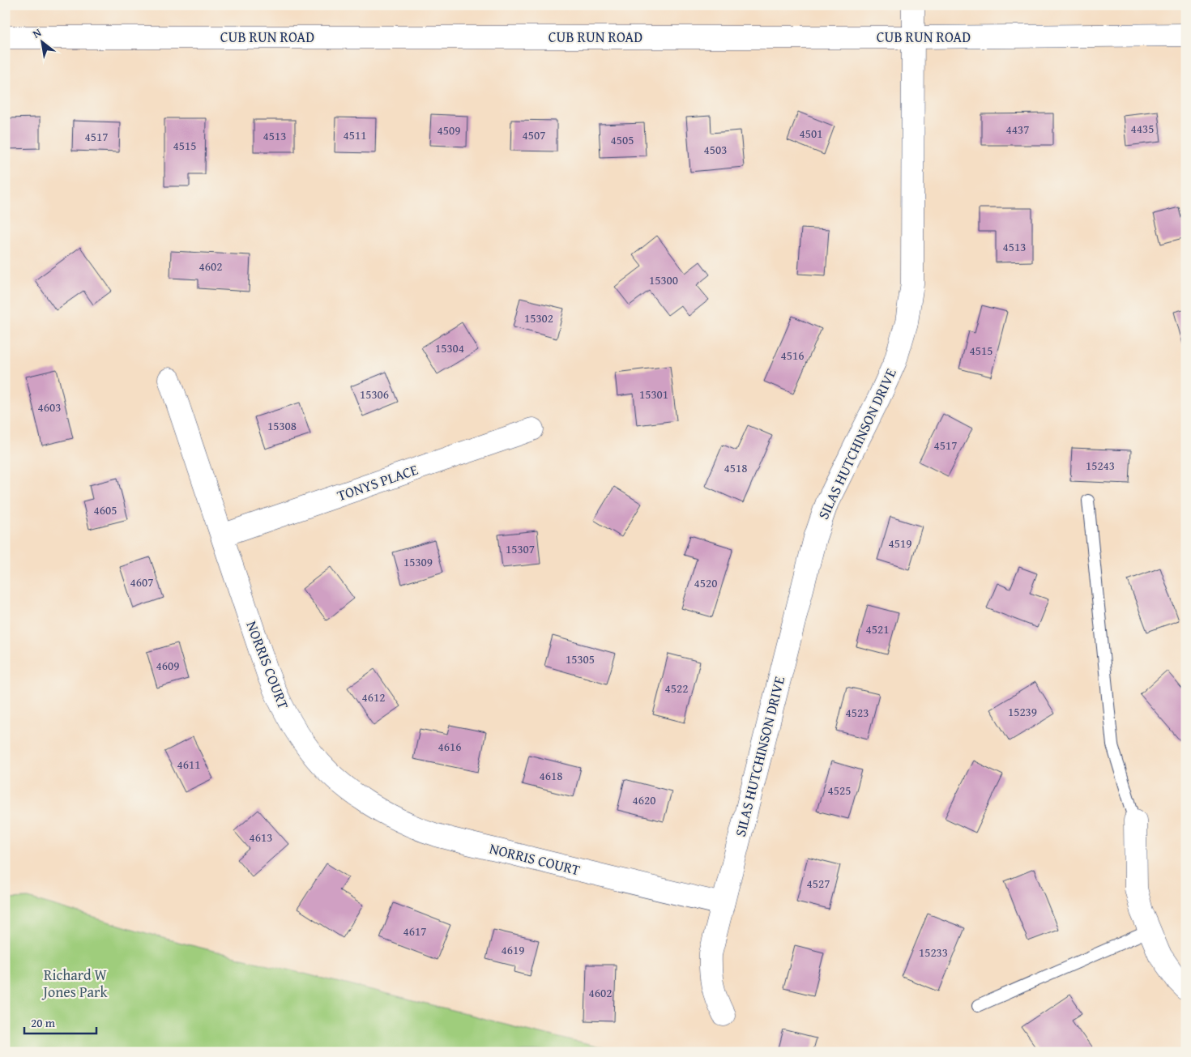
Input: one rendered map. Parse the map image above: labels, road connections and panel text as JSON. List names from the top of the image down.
{
  "streets": {
    "street": [
      "CUB RUN ROAD",
      "SILAS HUTCHINSON DRIVE",
      "TONYS PLACE",
      "NORRIS COURT"
    ]
  },
  "crossings": [
    ["CUB RUN ROAD", "SILAS HUTCHINSON DRIVE"],
    ["SILAS HUTCHINSON DRIVE", "NORRIS COURT"],
    ["TONYS PLACE", "NORRIS COURT"]
  ],
  "parks": ["Richard W Jones Park"],
  "house_numbers": [
    "4435",
    "4437",
    "4509",
    "4501",
    "4511",
    "4507",
    "4513",
    "4517",
    "4505",
    "4515",
    "4503",
    "4513",
    "4602",
    "15300",
    "15302",
    "15304",
    "4515",
    "4516",
    "15306",
    "15301",
    "4603",
    "15308",
    "4517",
    "15243",
    "4518",
    "4605",
    "4519",
    "15307",
    "15309",
    "4607",
    "4520",
    "4521",
    "15305",
    "4609",
    "4522",
    "4612",
    "15239",
    "4523",
    "4616",
    "4611",
    "4618",
    "4525",
    "4620",
    "4613",
    "4527",
    "4617",
    "4619",
    "15233",
    "4602"
  ],
  "scale_bar": "20 m",
  "north": "top left"
}
